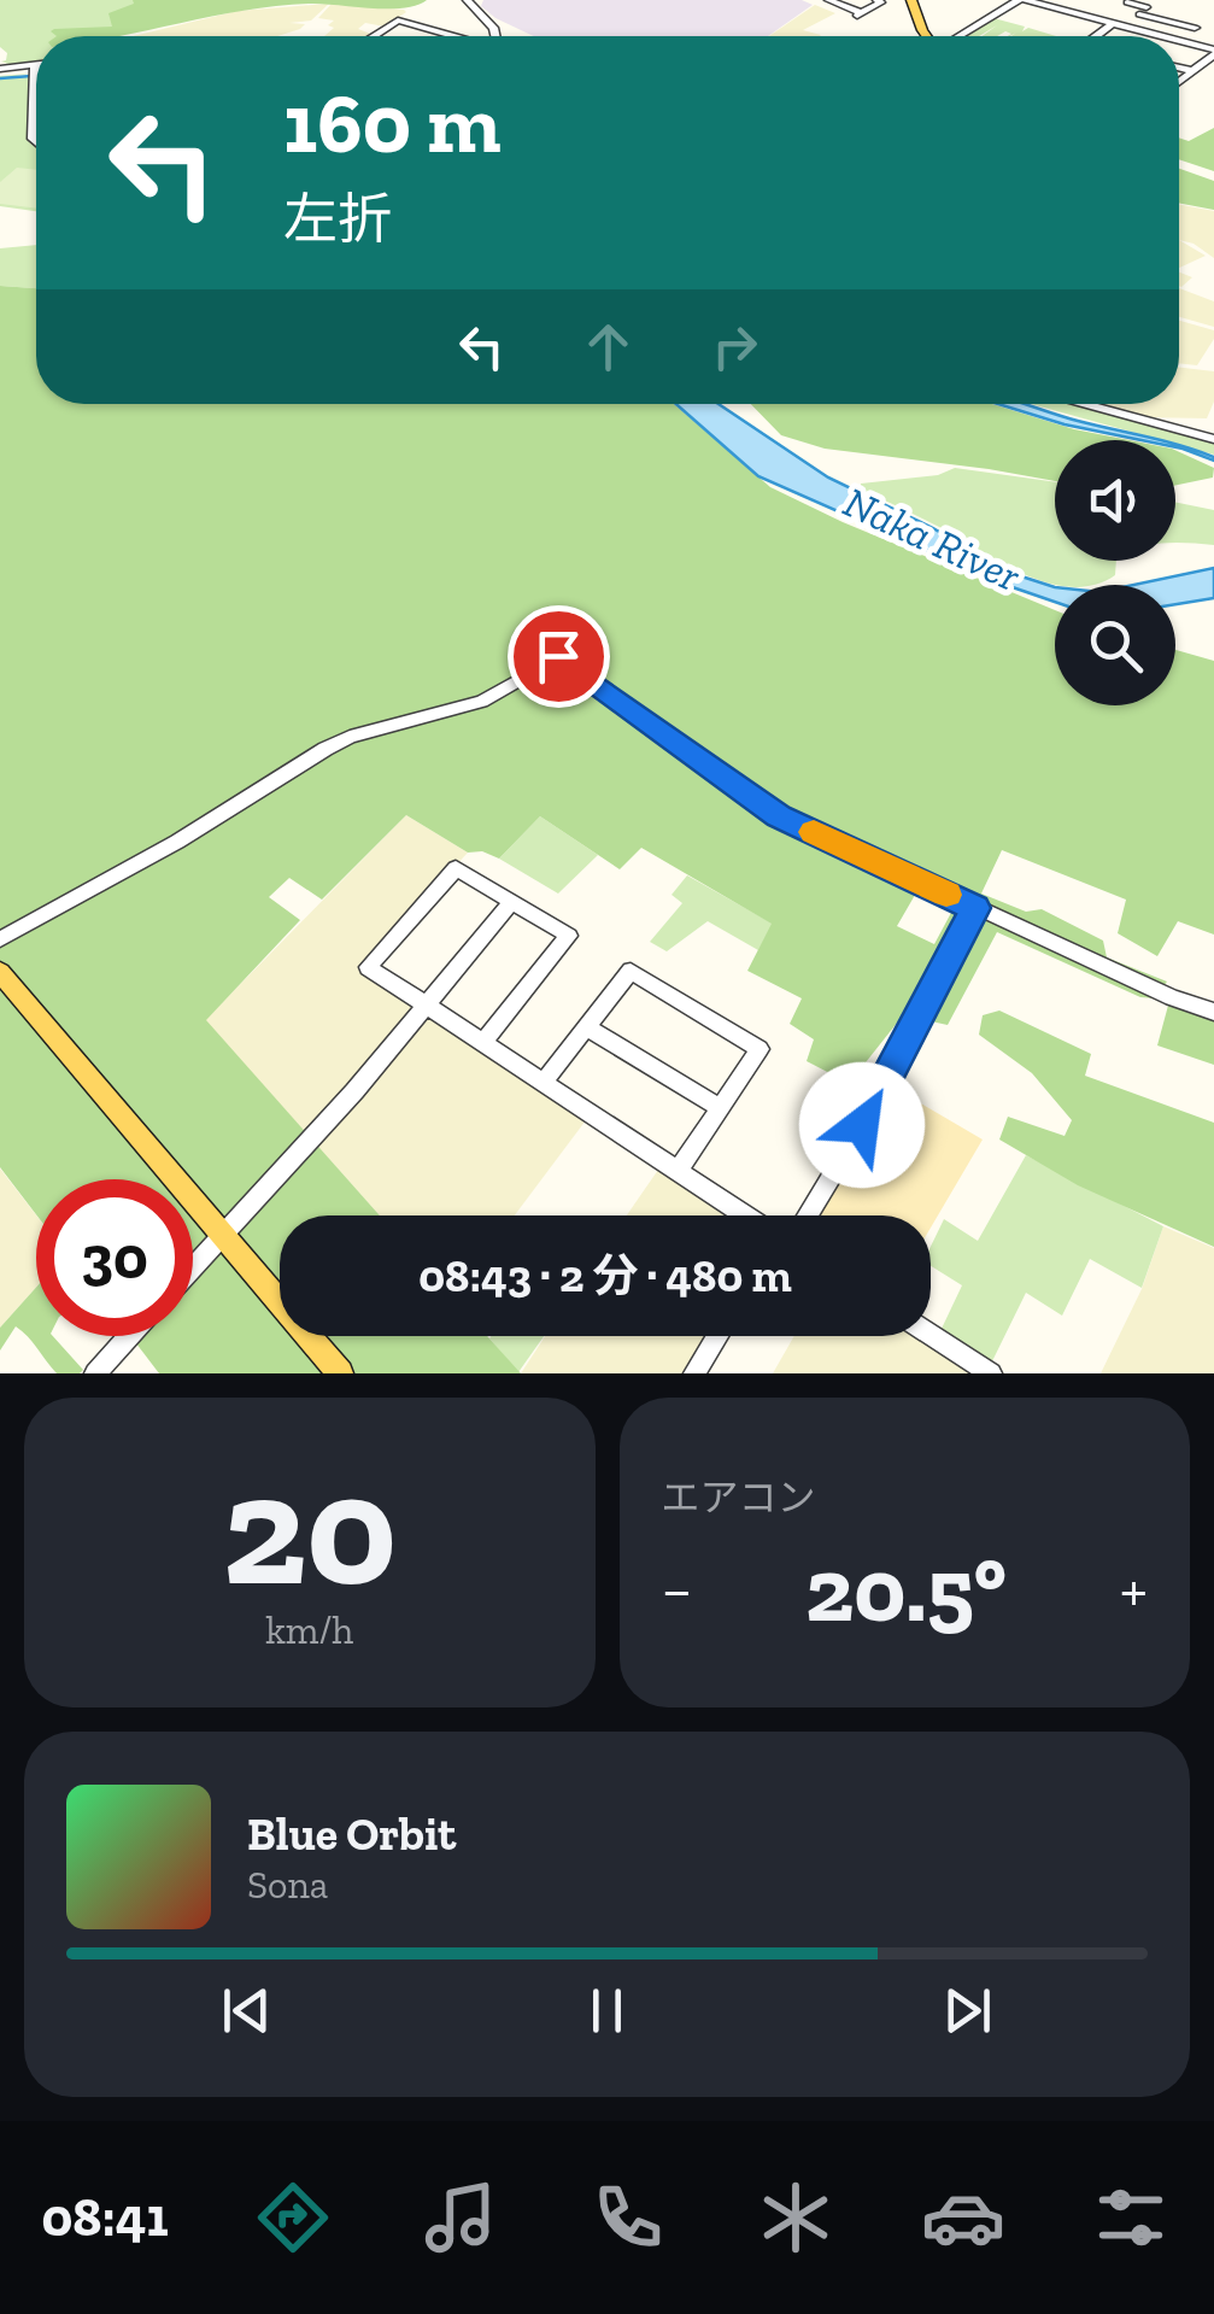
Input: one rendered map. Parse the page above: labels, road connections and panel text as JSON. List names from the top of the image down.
{
  "water": ["Naka River"],
  "page": {
    "turn": ["160 m", "左折"],
    "limit": "30",
    "trip": "08:43 · 2 分 · 480 m",
    "tile": [
      ["20", "km/h"],
      "エアコン"
    ],
    "heat": ["−", "20.5°", "+"],
    "song": ["Blue Orbit", "Sona"],
    "tabs": "08:41"
  }
}
